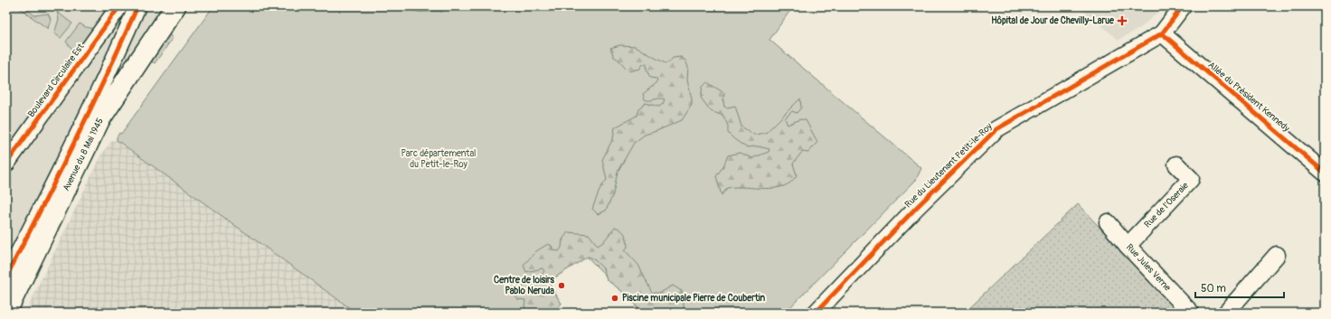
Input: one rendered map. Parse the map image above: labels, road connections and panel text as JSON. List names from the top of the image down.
{
  "streets": {
    "main road": ["Avenue du 8 Mai 1945"],
    "street": [
      "Boulevard Circulaire Est",
      "Allée du Président Kennedy",
      "Rue du Lieutenant Petit-le-Roy",
      "Rue de l'Oseraie",
      "Rue Jules Verne"
    ]
  },
  "crossings": [
    ["Allée du Président Kennedy", "Rue du Lieutenant Petit-le-Roy"],
    ["Rue de l'Oseraie", "Rue Jules Verne"]
  ],
  "parks": ["Parc départemental du Petit-le-Roy"],
  "places": {
    "health": ["Hôpital de Jour de Chevilly-Larue"],
    "other": ["Centre de loisirs Pablo Neruda", "Piscine municipale Pierre de Coubertin"]
  },
  "scale_bar": "50 m"
}
